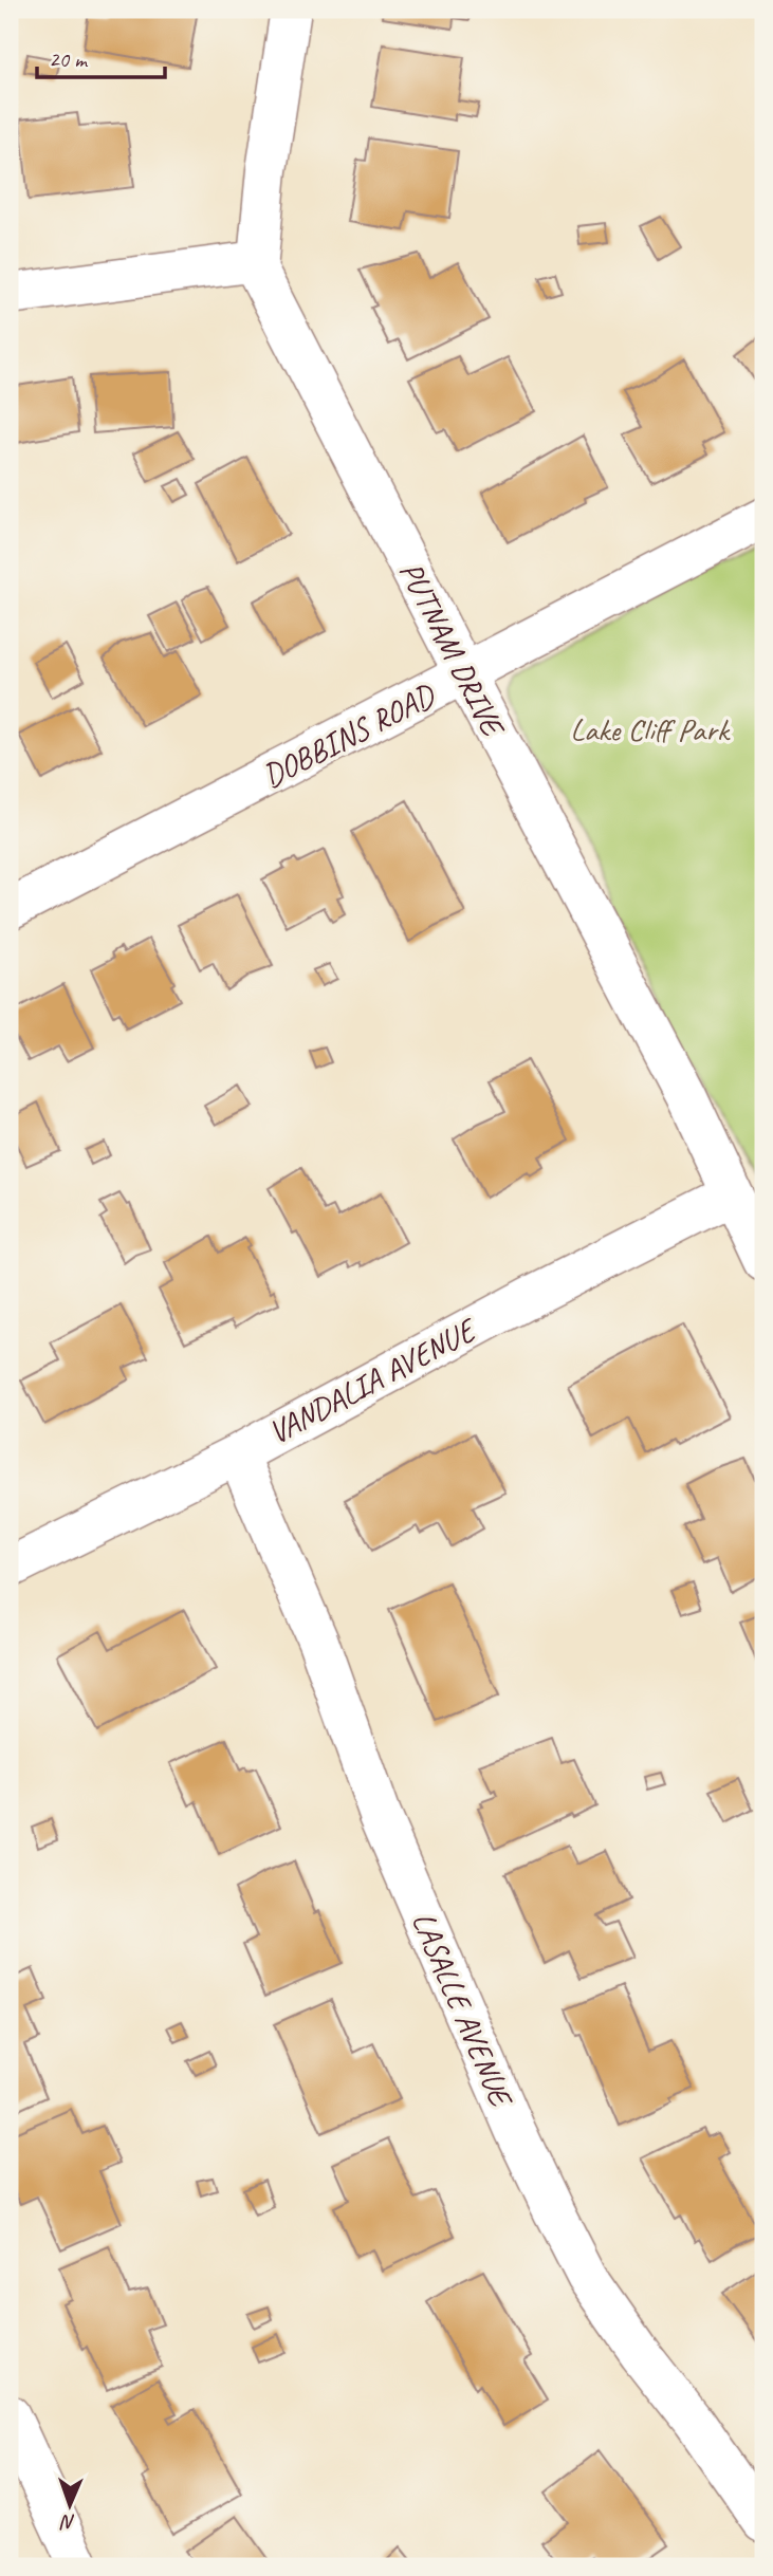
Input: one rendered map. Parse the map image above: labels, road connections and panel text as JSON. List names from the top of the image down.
{
  "streets": {
    "street": [
      "PUTNAM DRIVE",
      "DOBBINS ROAD",
      "VANDALIA AVENUE",
      "LASALLE AVENUE"
    ]
  },
  "crossings": [
    ["PUTNAM DRIVE", "DOBBINS ROAD"],
    ["PUTNAM DRIVE", "VANDALIA AVENUE"],
    ["VANDALIA AVENUE", "LASALLE AVENUE"]
  ],
  "parks": ["Lake Cliff Park"],
  "scale_bar": "20 m",
  "north": "bottom"
}
